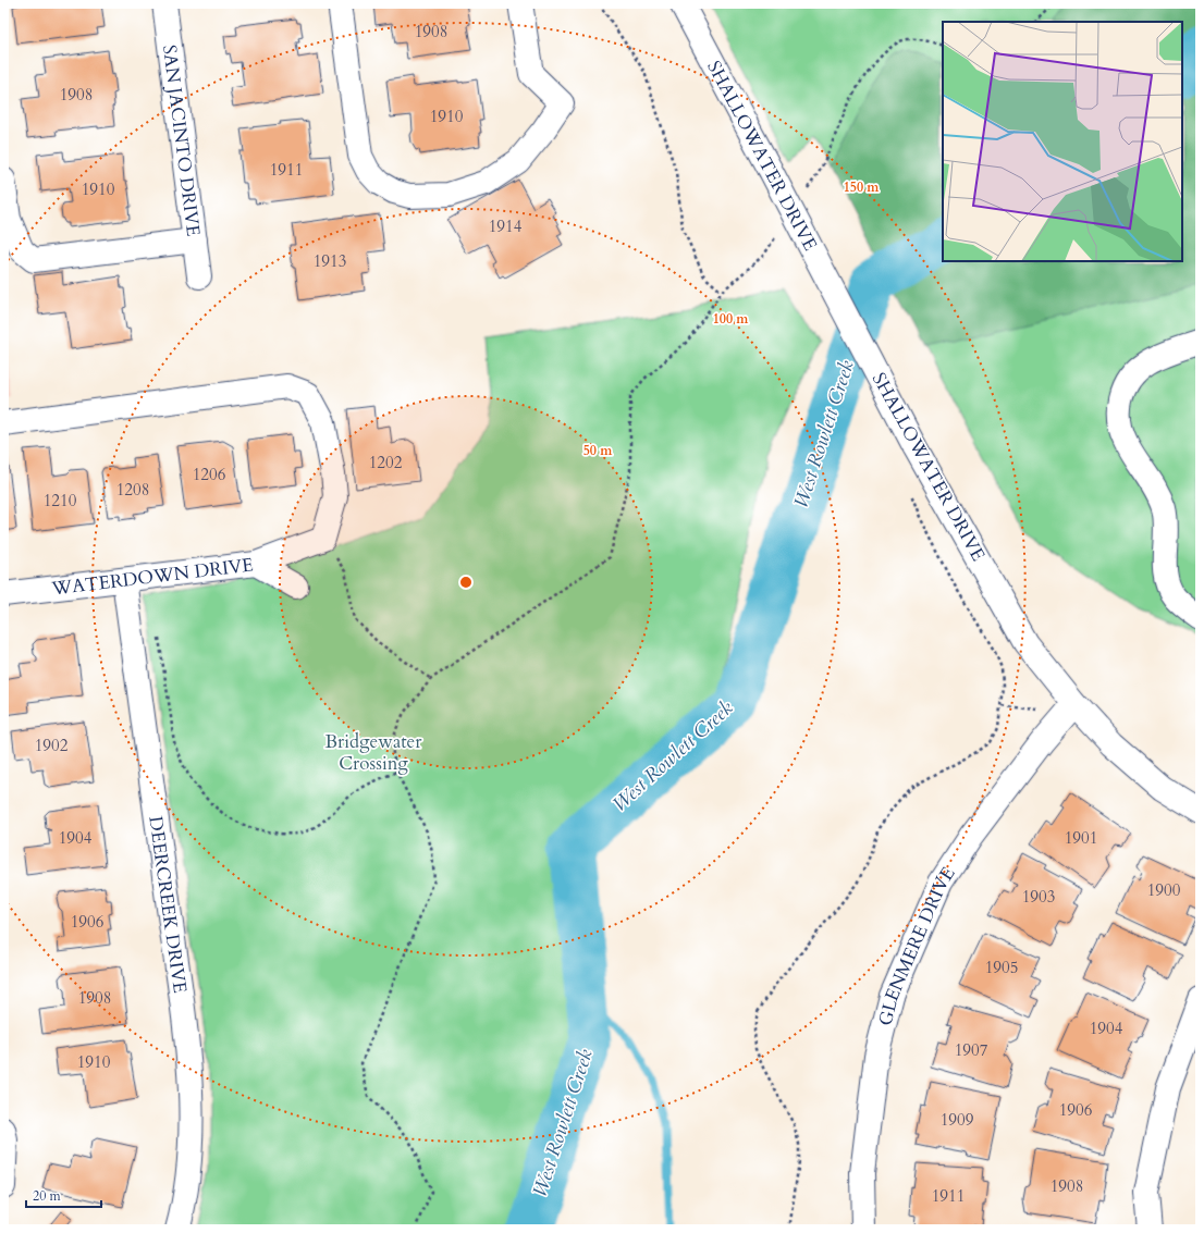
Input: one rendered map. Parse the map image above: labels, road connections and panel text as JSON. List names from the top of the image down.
{
  "streets": {
    "street": [
      "SAN JACINTO DRIVE",
      "SHALLOWATER DRIVE",
      "WATERDOWN DRIVE",
      "DEERCREEK DRIVE",
      "GLENMERE DRIVE"
    ]
  },
  "crossings": [
    ["SHALLOWATER DRIVE", "GLENMERE DRIVE"],
    ["WATERDOWN DRIVE", "DEERCREEK DRIVE"]
  ],
  "water": ["West Rowlett Creek"],
  "parks": ["Bridgewater Crossing"],
  "house_numbers": [
    "1908",
    "1908",
    "1910",
    "1911",
    "1910",
    "1914",
    "1913",
    "1202",
    "1206",
    "1208",
    "1210",
    "1902",
    "1904",
    "1901",
    "1900",
    "1903",
    "1906",
    "1905",
    "1908",
    "1904",
    "1907",
    "1910",
    "1906",
    "1909",
    "1908",
    "1911"
  ],
  "scale_bar": "20 m",
  "rings": ["150 m", "100 m", "50 m"]
}
